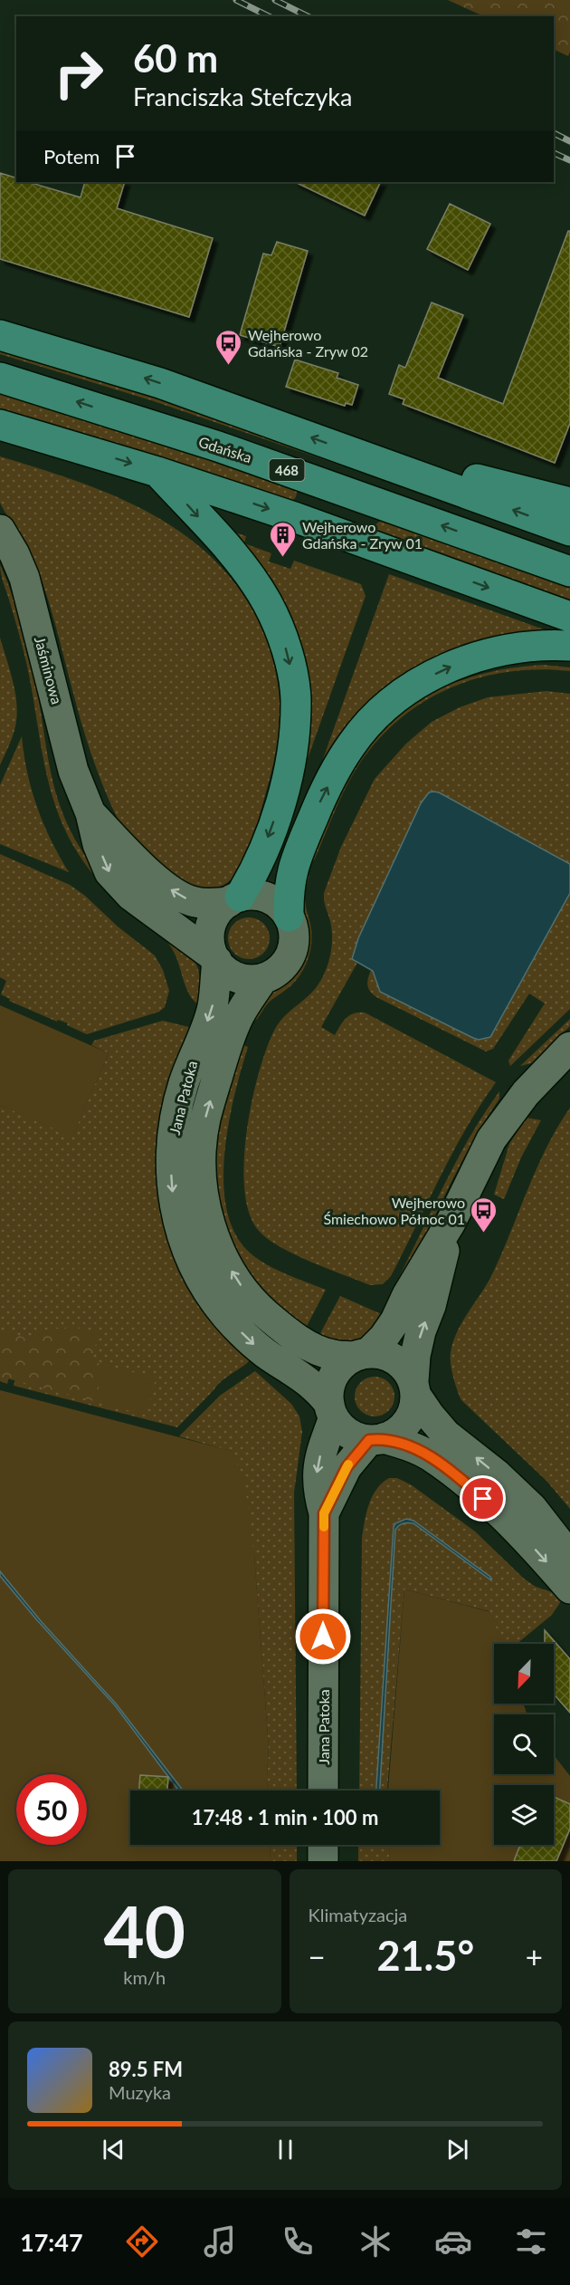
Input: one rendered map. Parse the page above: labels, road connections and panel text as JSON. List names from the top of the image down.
{
  "streets": {
    "main road": [
      "Gdańska",
      "468",
      "Jaśminowa",
      "Jana Patoka"
    ]
  },
  "crossings": [
    ["Jaśminowa", "Jana Patoka"]
  ],
  "places": {
    "bus stop": ["Wejherowo Gdańska - Zryw 02", "Wejherowo Śmiechowo Północ 01"],
    "building": ["Wejherowo Gdańska - Zryw 01"]
  },
  "north": "bottom left",
  "page": {
    "turn": ["60 m", "Franciszka Stefczyka"],
    "then": "Potem",
    "limit": "50",
    "trip": "17:48 · 1 min · 100 m",
    "tile": [
      ["40", "km/h"],
      "Klimatyzacja"
    ],
    "heat": ["−", "21.5°", "+"],
    "song": ["89.5 FM", "Muzyka"],
    "tabs": "17:47"
  }
}
